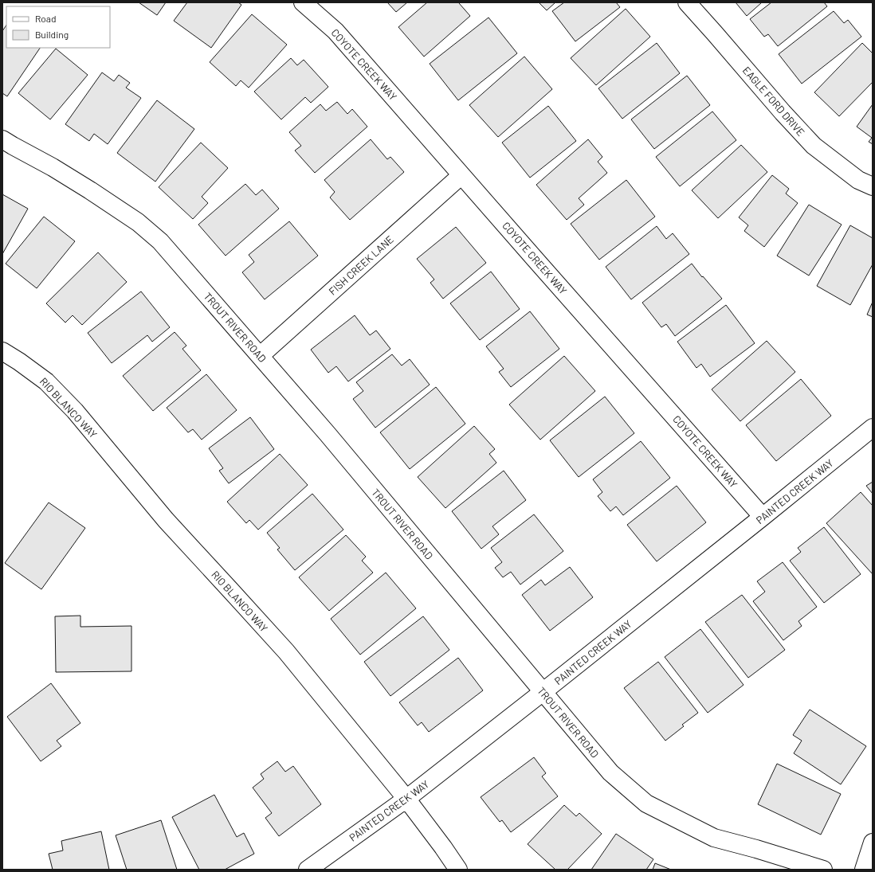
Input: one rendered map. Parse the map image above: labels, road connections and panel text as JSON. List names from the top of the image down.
{
  "streets": {
    "street": [
      "COYOTE CREEK WAY",
      "EAGLE FORD DRIVE",
      "FISH CREEK LANE",
      "TROUT RIVER ROAD",
      "RIO BLANCO WAY",
      "PAINTED CREEK WAY"
    ]
  },
  "crossings": [
    ["COYOTE CREEK WAY", "FISH CREEK LANE"],
    ["COYOTE CREEK WAY", "PAINTED CREEK WAY"],
    ["FISH CREEK LANE", "TROUT RIVER ROAD"],
    ["TROUT RIVER ROAD", "PAINTED CREEK WAY"],
    ["RIO BLANCO WAY", "PAINTED CREEK WAY"]
  ],
  "legend": ["Road", "Building"]
}
